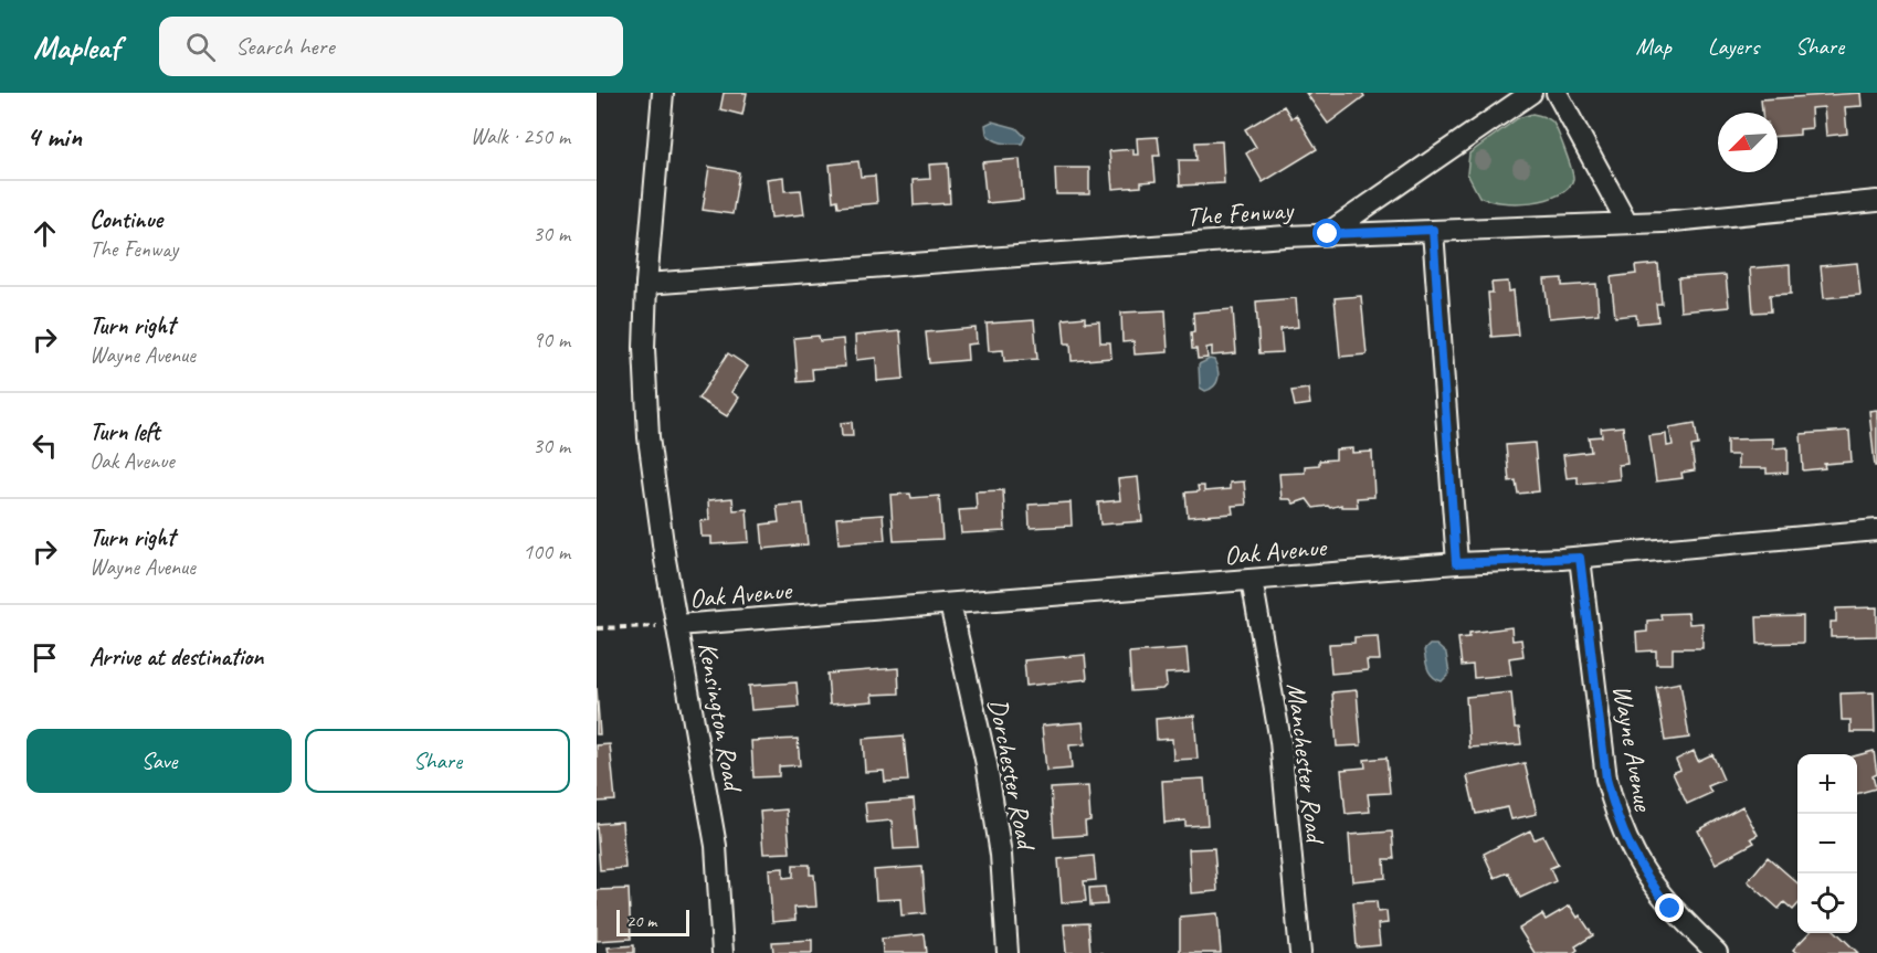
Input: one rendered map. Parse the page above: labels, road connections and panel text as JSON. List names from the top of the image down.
{
  "streets": {
    "street": [
      "The Fenway",
      "Oak Avenue",
      "Kensington Road",
      "Wayne Avenue",
      "Manchester Road",
      "Dorchester Road"
    ]
  },
  "crossings": [
    ["The Fenway", "Kensington Road"],
    ["Oak Avenue", "Kensington Road"],
    ["Oak Avenue", "Wayne Avenue"],
    ["Oak Avenue", "Manchester Road"],
    ["Oak Avenue", "Dorchester Road"]
  ],
  "scale_bar": "20 m",
  "north": "bottom left",
  "page": {
    "header": "Mapleaf",
    "search": "Search here",
    "nav": ["Map", "Layers", "Share"],
    "heading": ["4 min", "Walk · 250 m"],
    "list": [
      ["Continue", "The Fenway", "30 m"],
      ["Turn right", "Wayne Avenue", "90 m"],
      ["Turn left", "Oak Avenue", "30 m"],
      ["Turn right", "Wayne Avenue", "100 m"],
      "Arrive at destination"
    ],
    "buttons": ["Save", "Share"],
    "map_buttons": ["+", "−"],
    "scale": "20 m"
  }
}
